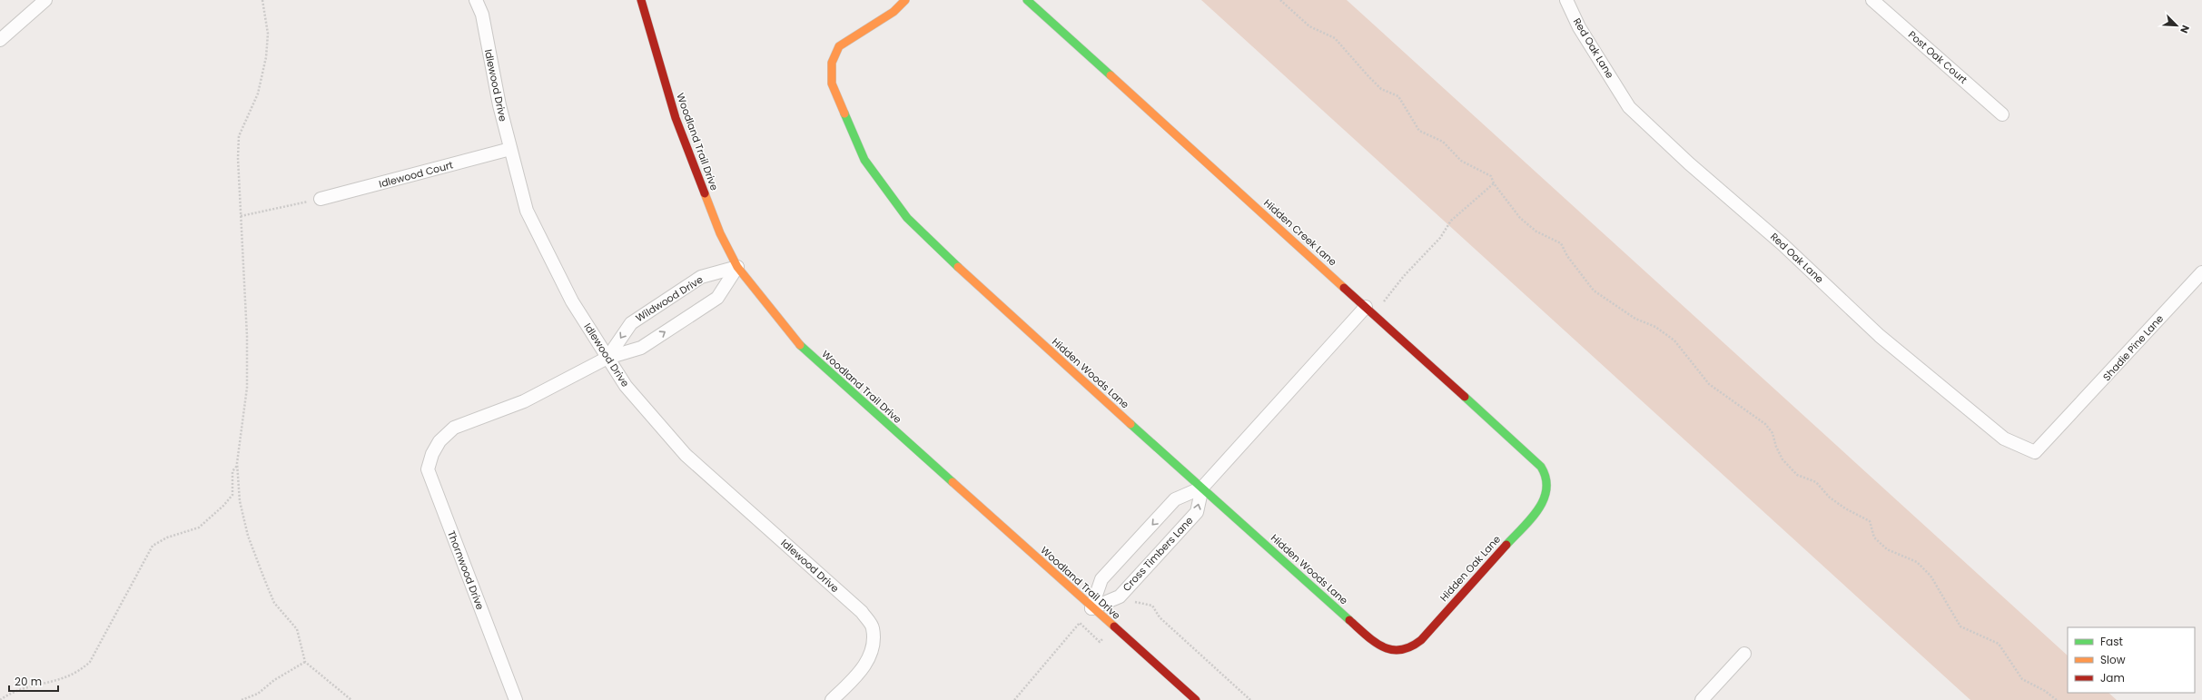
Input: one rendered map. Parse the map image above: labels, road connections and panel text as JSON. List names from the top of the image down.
{
  "streets": {
    "street": [
      "Red Oak Lane",
      "Post Oak Court",
      "Idlewood Drive",
      "Woodland Trail Drive",
      "Idlewood Court",
      "Hidden Creek Lane",
      "Wildwood Drive",
      "Shadie Pine Lane",
      "Hidden Woods Lane",
      "Cross Timbers Lane",
      "Hidden Oak Lane",
      "Thornwood Drive"
    ]
  },
  "crossings": [
    ["Red Oak Lane", "Shadie Pine Lane"],
    ["Idlewood Drive", "Idlewood Court"],
    ["Idlewood Drive", "Wildwood Drive"],
    ["Woodland Trail Drive", "Wildwood Drive"],
    ["Woodland Trail Drive", "Cross Timbers Lane"],
    ["Hidden Creek Lane", "Cross Timbers Lane"],
    ["Hidden Creek Lane", "Hidden Oak Lane"],
    ["Wildwood Drive", "Thornwood Drive"],
    ["Hidden Woods Lane", "Cross Timbers Lane"],
    ["Hidden Woods Lane", "Hidden Oak Lane"]
  ],
  "legend": ["Fast", "Slow", "Jam"],
  "scale_bar": "20 m",
  "north": "bottom right"
}
